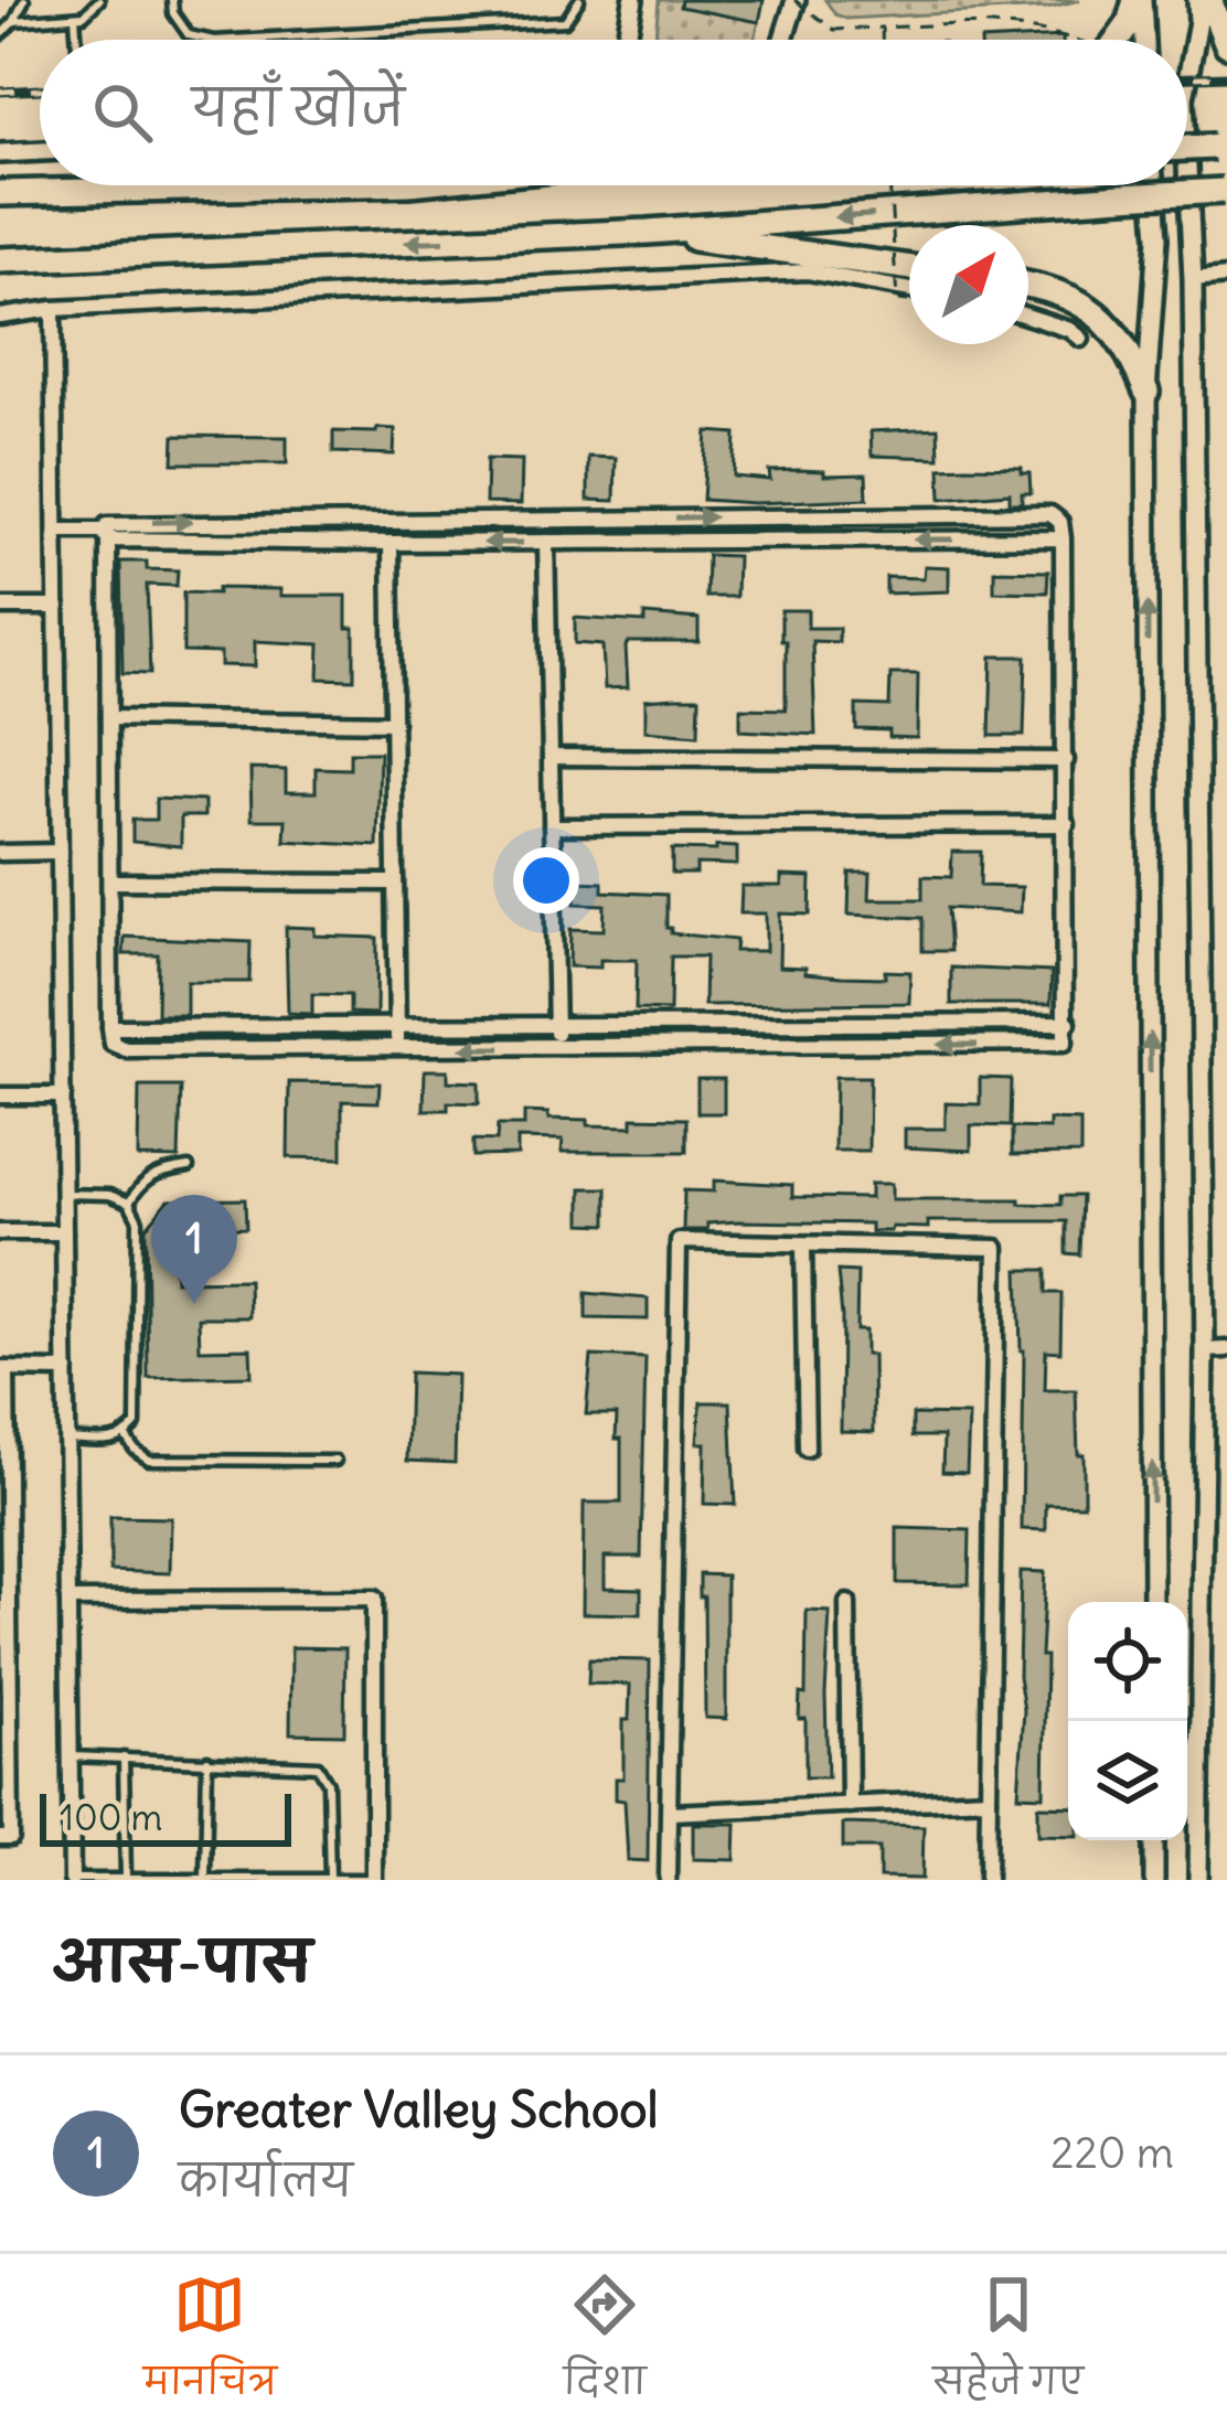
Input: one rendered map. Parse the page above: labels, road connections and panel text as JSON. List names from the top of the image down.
{
  "scale_bar": "100 m",
  "north": "top right",
  "page": {
    "search": "यहाँ खोजें",
    "pins": "1",
    "scale": "100 m",
    "heading": "आस-पास",
    "list": [
      {
        "mark": "1",
        "name": "Greater Valley School",
        "note": "कार्यालय",
        "value": "220 m"
      }
    ],
    "nav": ["मानचित्र", "दिशा", "सहेजे गए"]
  }
}
